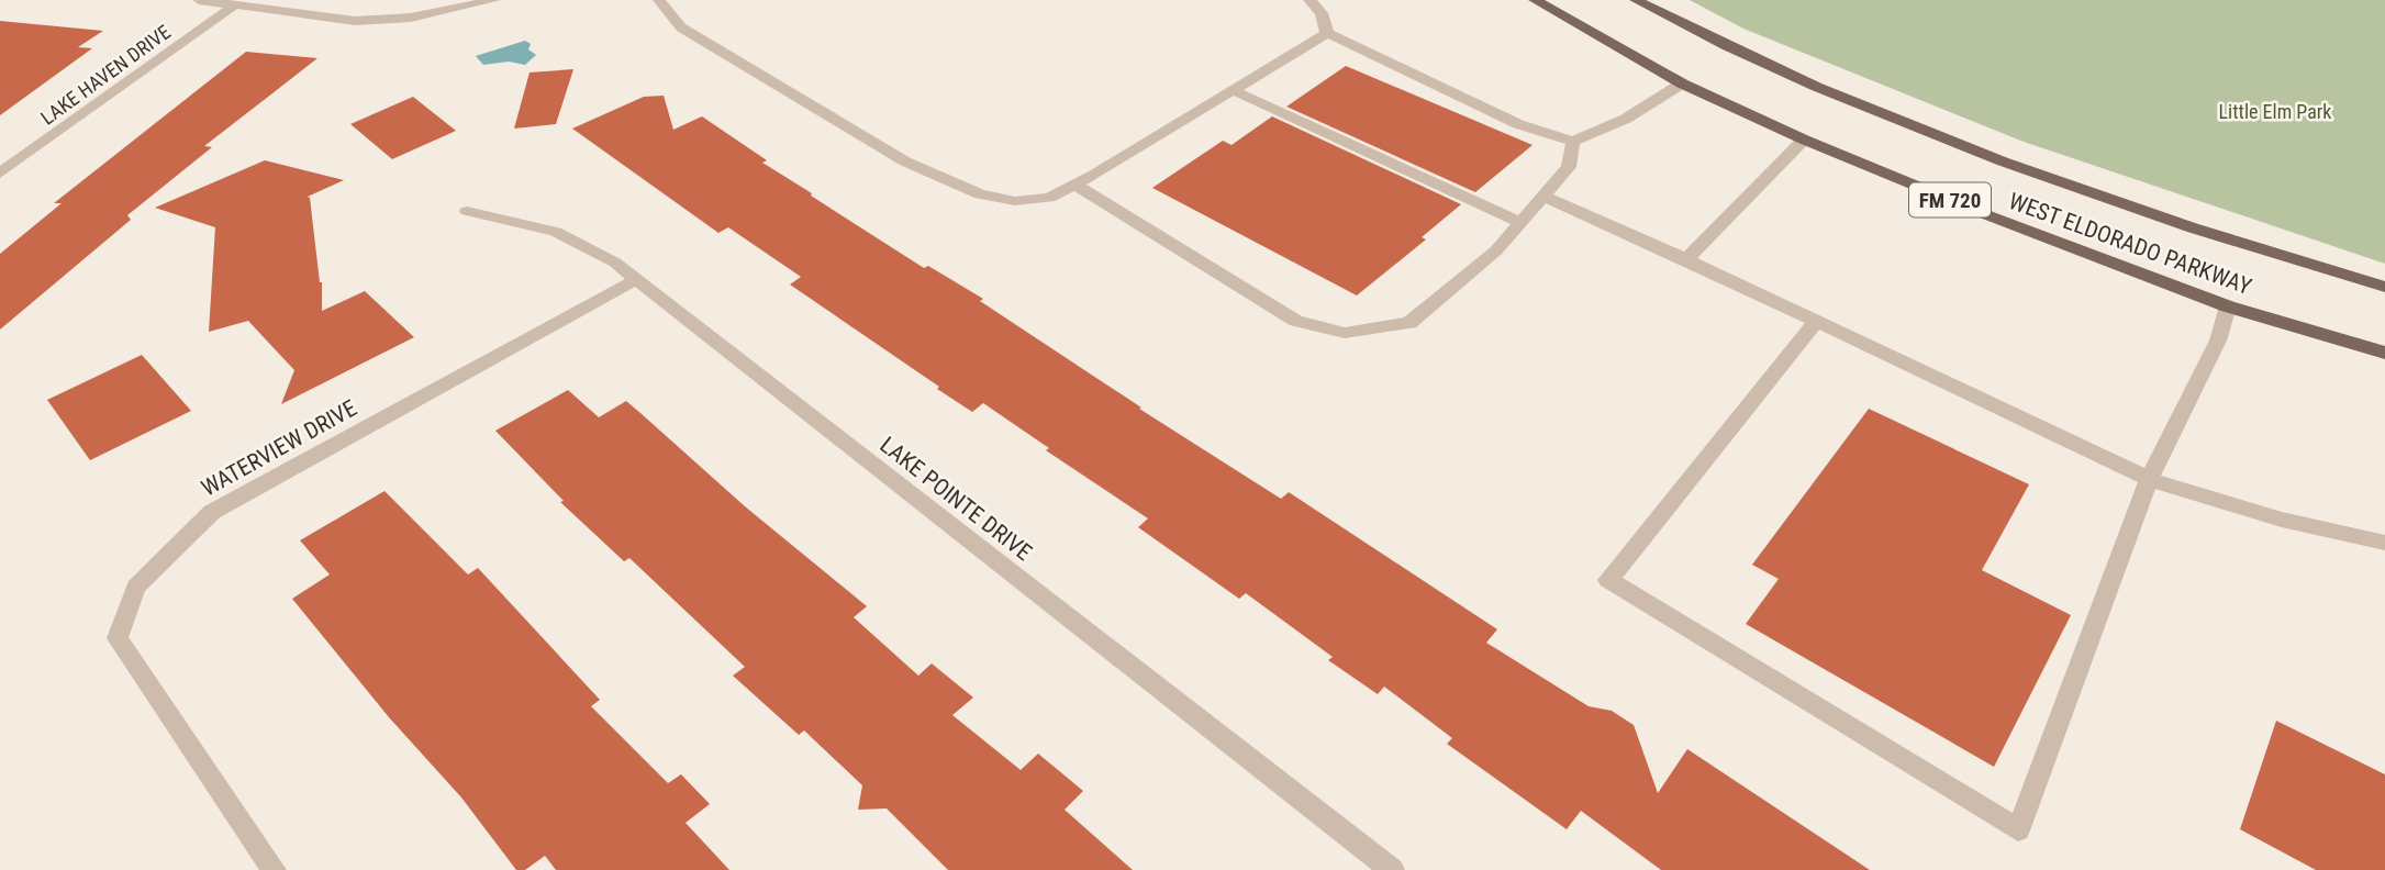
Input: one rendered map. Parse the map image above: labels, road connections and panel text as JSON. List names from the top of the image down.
{
  "streets": {
    "main road": ["FM 720", "WEST ELDORADO PARKWAY"],
    "street": ["LAKE HAVEN DRIVE", "WATERVIEW DRIVE", "LAKE POINTE DRIVE"]
  },
  "crossings": [
    ["WATERVIEW DRIVE", "LAKE POINTE DRIVE"]
  ],
  "parks": ["Little Elm Park"]
}
